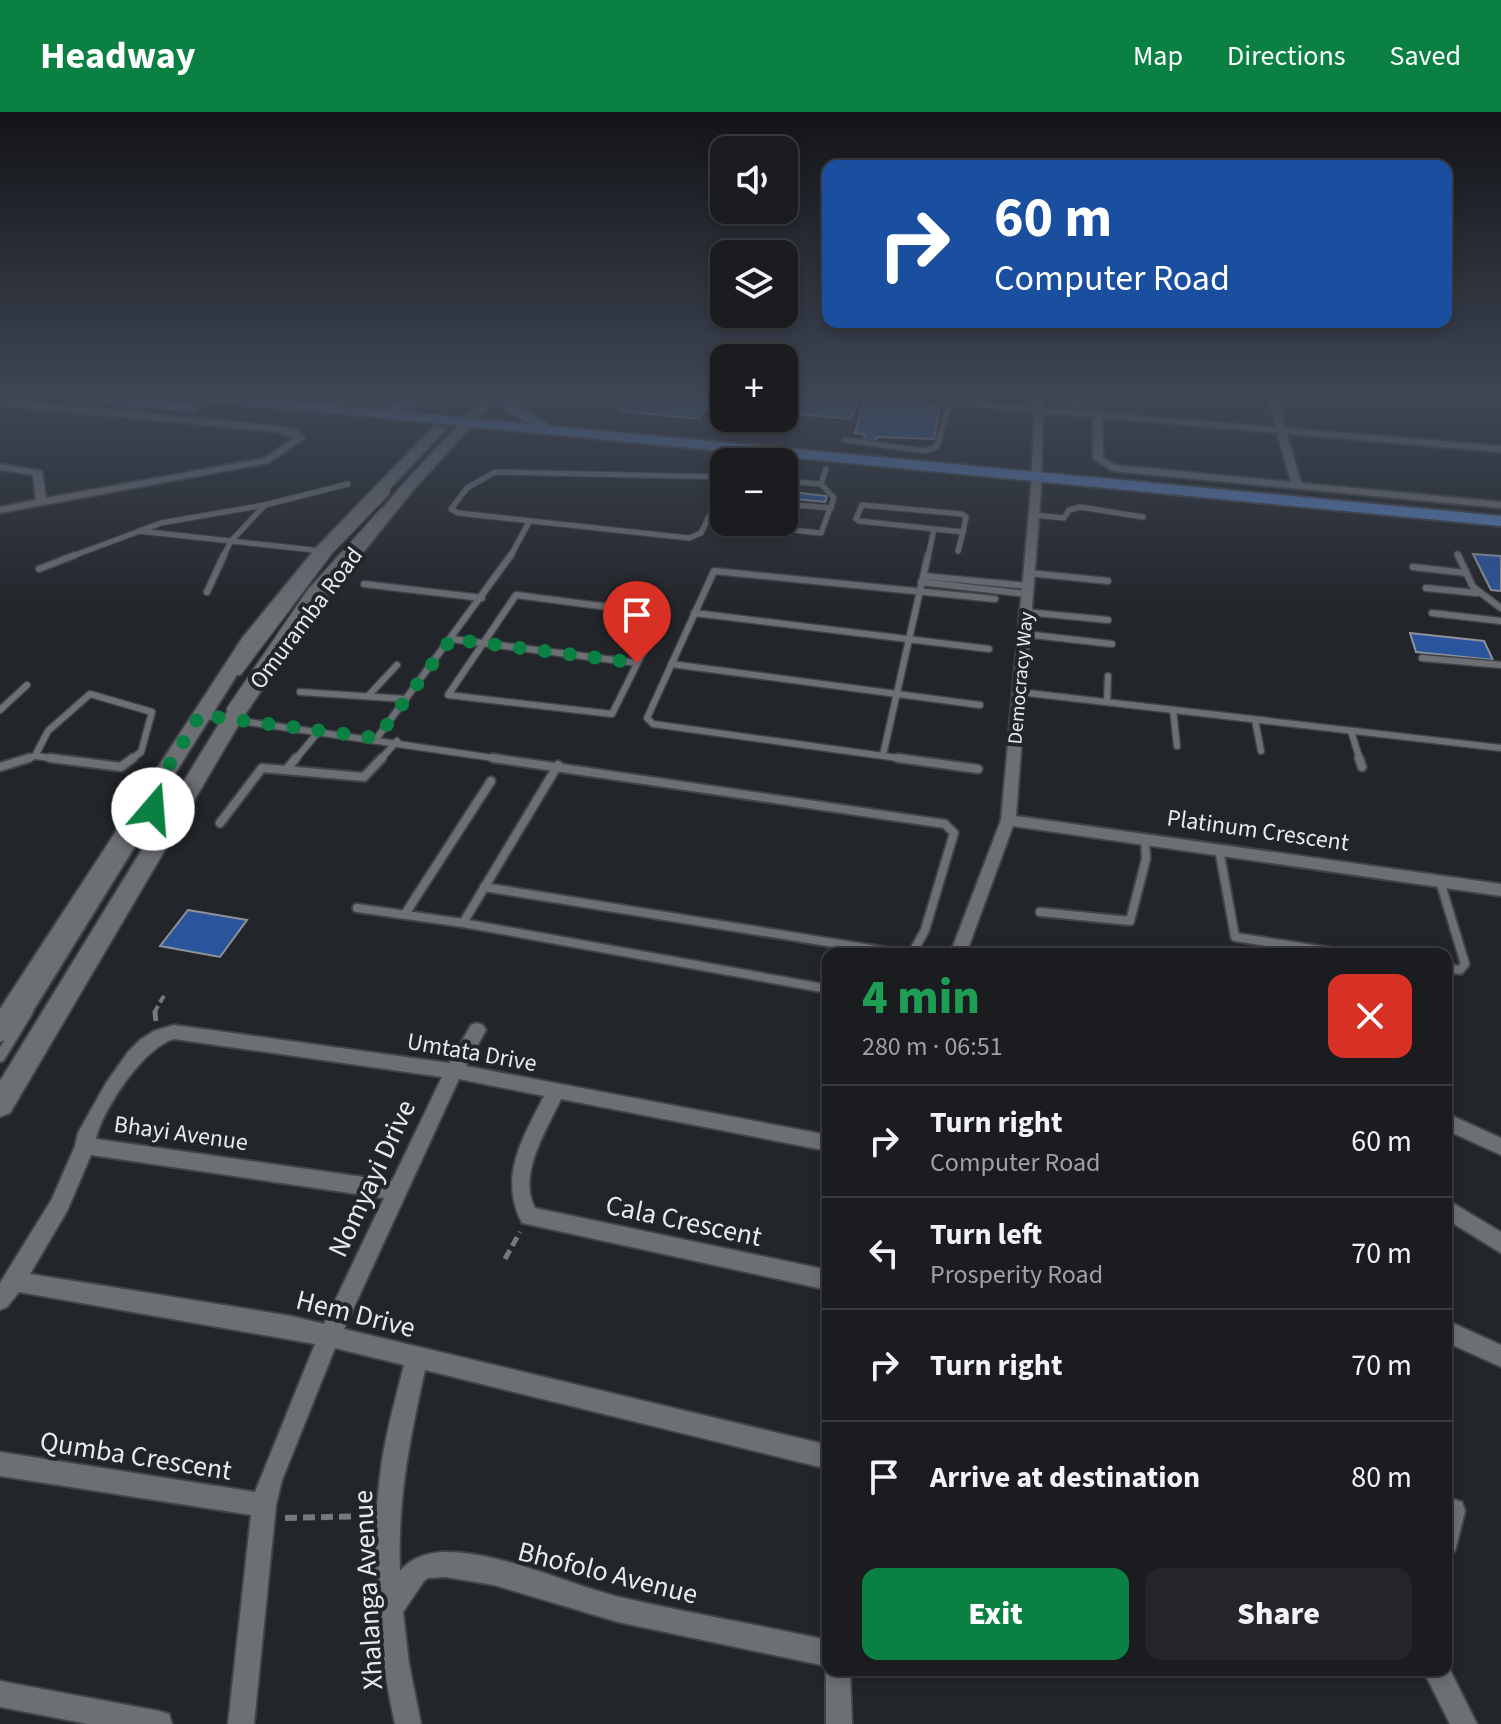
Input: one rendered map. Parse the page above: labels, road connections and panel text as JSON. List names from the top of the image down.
{
  "streets": {
    "main road": ["Omuramba Road"],
    "street": [
      "Democracy Way",
      "Platinum Crescent",
      "Umtata Drive",
      "Bhayi Avenue",
      "Nomyayi Drive",
      "Cala Crescent",
      "Hem Drive",
      "Qumba Crescent",
      "Bhofolo Avenue",
      "Xhalanga Avenue"
    ]
  },
  "crossings": [
    ["Democracy Way", "Platinum Crescent"],
    ["Umtata Drive", "Bhayi Avenue"],
    ["Umtata Drive", "Nomyayi Drive"],
    ["Bhayi Avenue", "Nomyayi Drive"],
    ["Nomyayi Drive", "Hem Drive"],
    ["Nomyayi Drive", "Qumba Crescent"],
    ["Hem Drive", "Xhalanga Avenue"],
    ["Bhofolo Avenue", "Xhalanga Avenue"]
  ],
  "page": {
    "header": "Headway",
    "nav": ["Map", "Directions", "Saved"],
    "map_buttons": ["+", "−"],
    "turn": ["60 m", "Computer Road"],
    "heading": ["4 min", "280 m · 06:51"],
    "list": [
      {
        "name": "Turn right",
        "note": "Computer Road",
        "value": "60 m"
      },
      {
        "name": "Turn left",
        "note": "Prosperity Road",
        "value": "70 m"
      },
      {
        "name": "Turn right",
        "value": "70 m"
      },
      {
        "name": "Arrive at destination",
        "value": "80 m"
      }
    ],
    "buttons": ["Exit", "Share"]
  }
}
